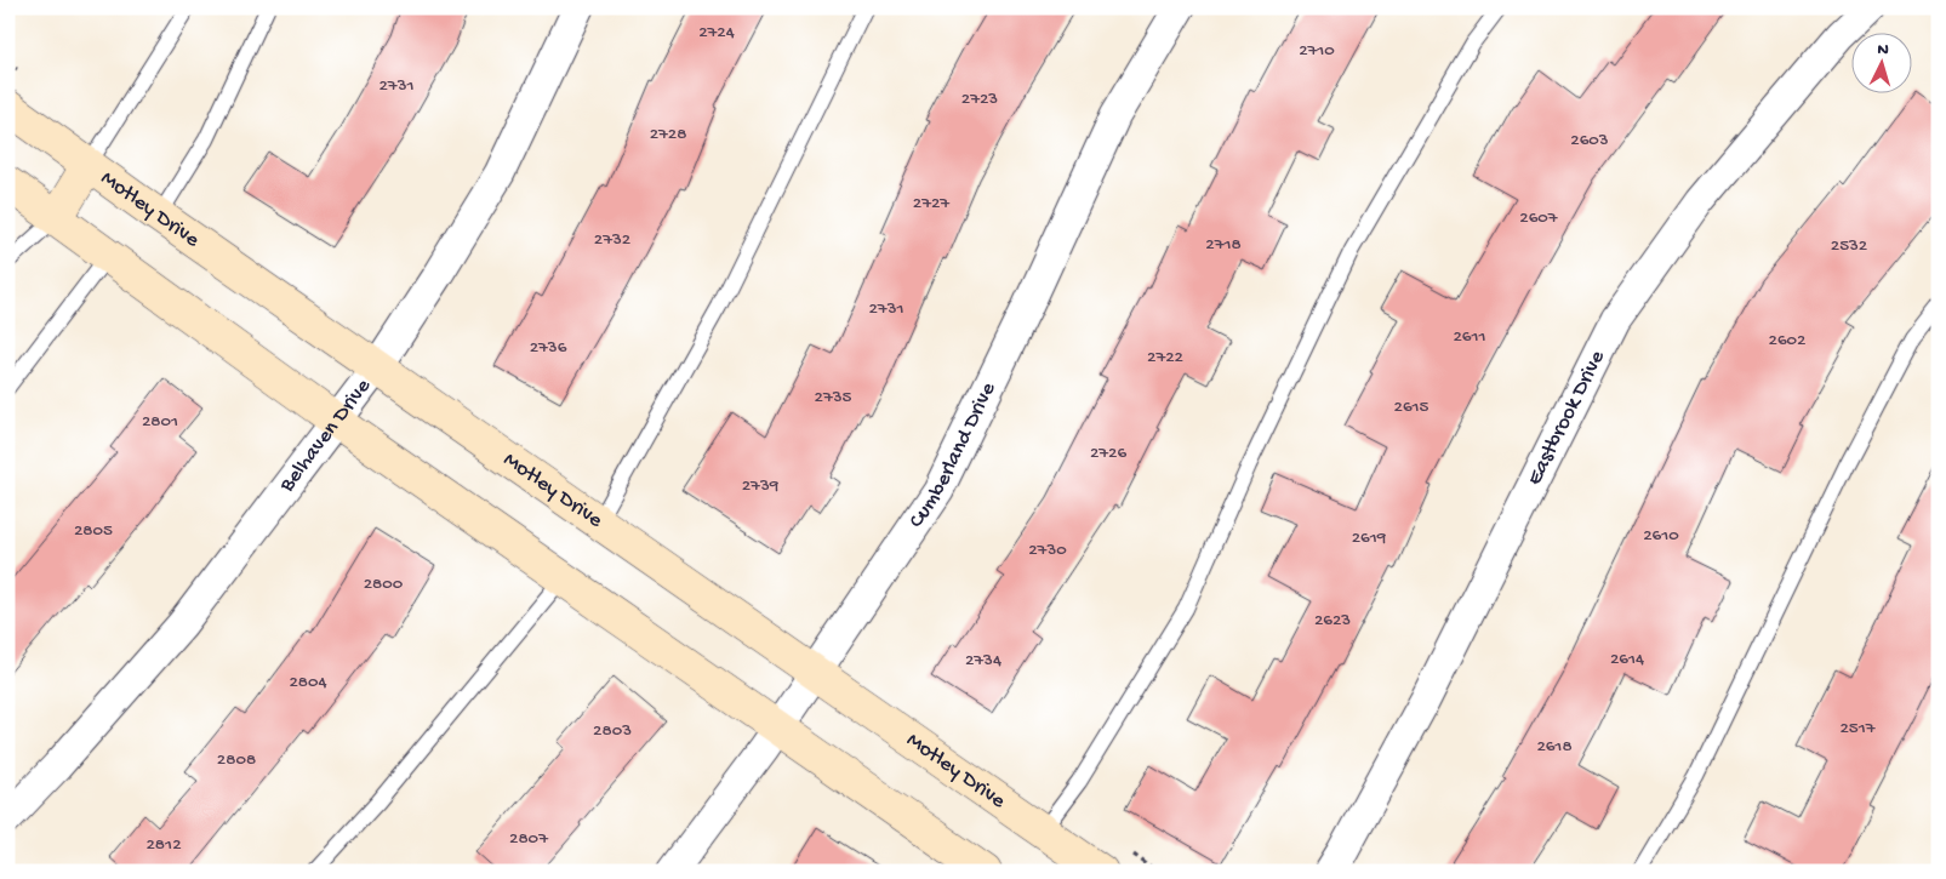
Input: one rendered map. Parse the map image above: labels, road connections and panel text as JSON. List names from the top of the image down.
{
  "streets": {
    "main road": ["Motley Drive"],
    "street": ["Eastbrook Drive", "Belhaven Drive", "Cumberland Drive"]
  },
  "crossings": [
    ["Motley Drive", "Belhaven Drive"],
    ["Motley Drive", "Cumberland Drive"]
  ],
  "house_numbers": [
    "2724",
    "2710",
    "2731",
    "2723",
    "2728",
    "2603",
    "2727",
    "2607",
    "2732",
    "2718",
    "2532",
    "2731",
    "2611",
    "2602",
    "2736",
    "2722",
    "2735",
    "2615",
    "2801",
    "2726",
    "2739",
    "2805",
    "2610",
    "2619",
    "2730",
    "2800",
    "2623",
    "2614",
    "2734",
    "2804",
    "2517",
    "2803",
    "2618",
    "2808",
    "2807",
    "2812"
  ],
  "north": "top"
}
